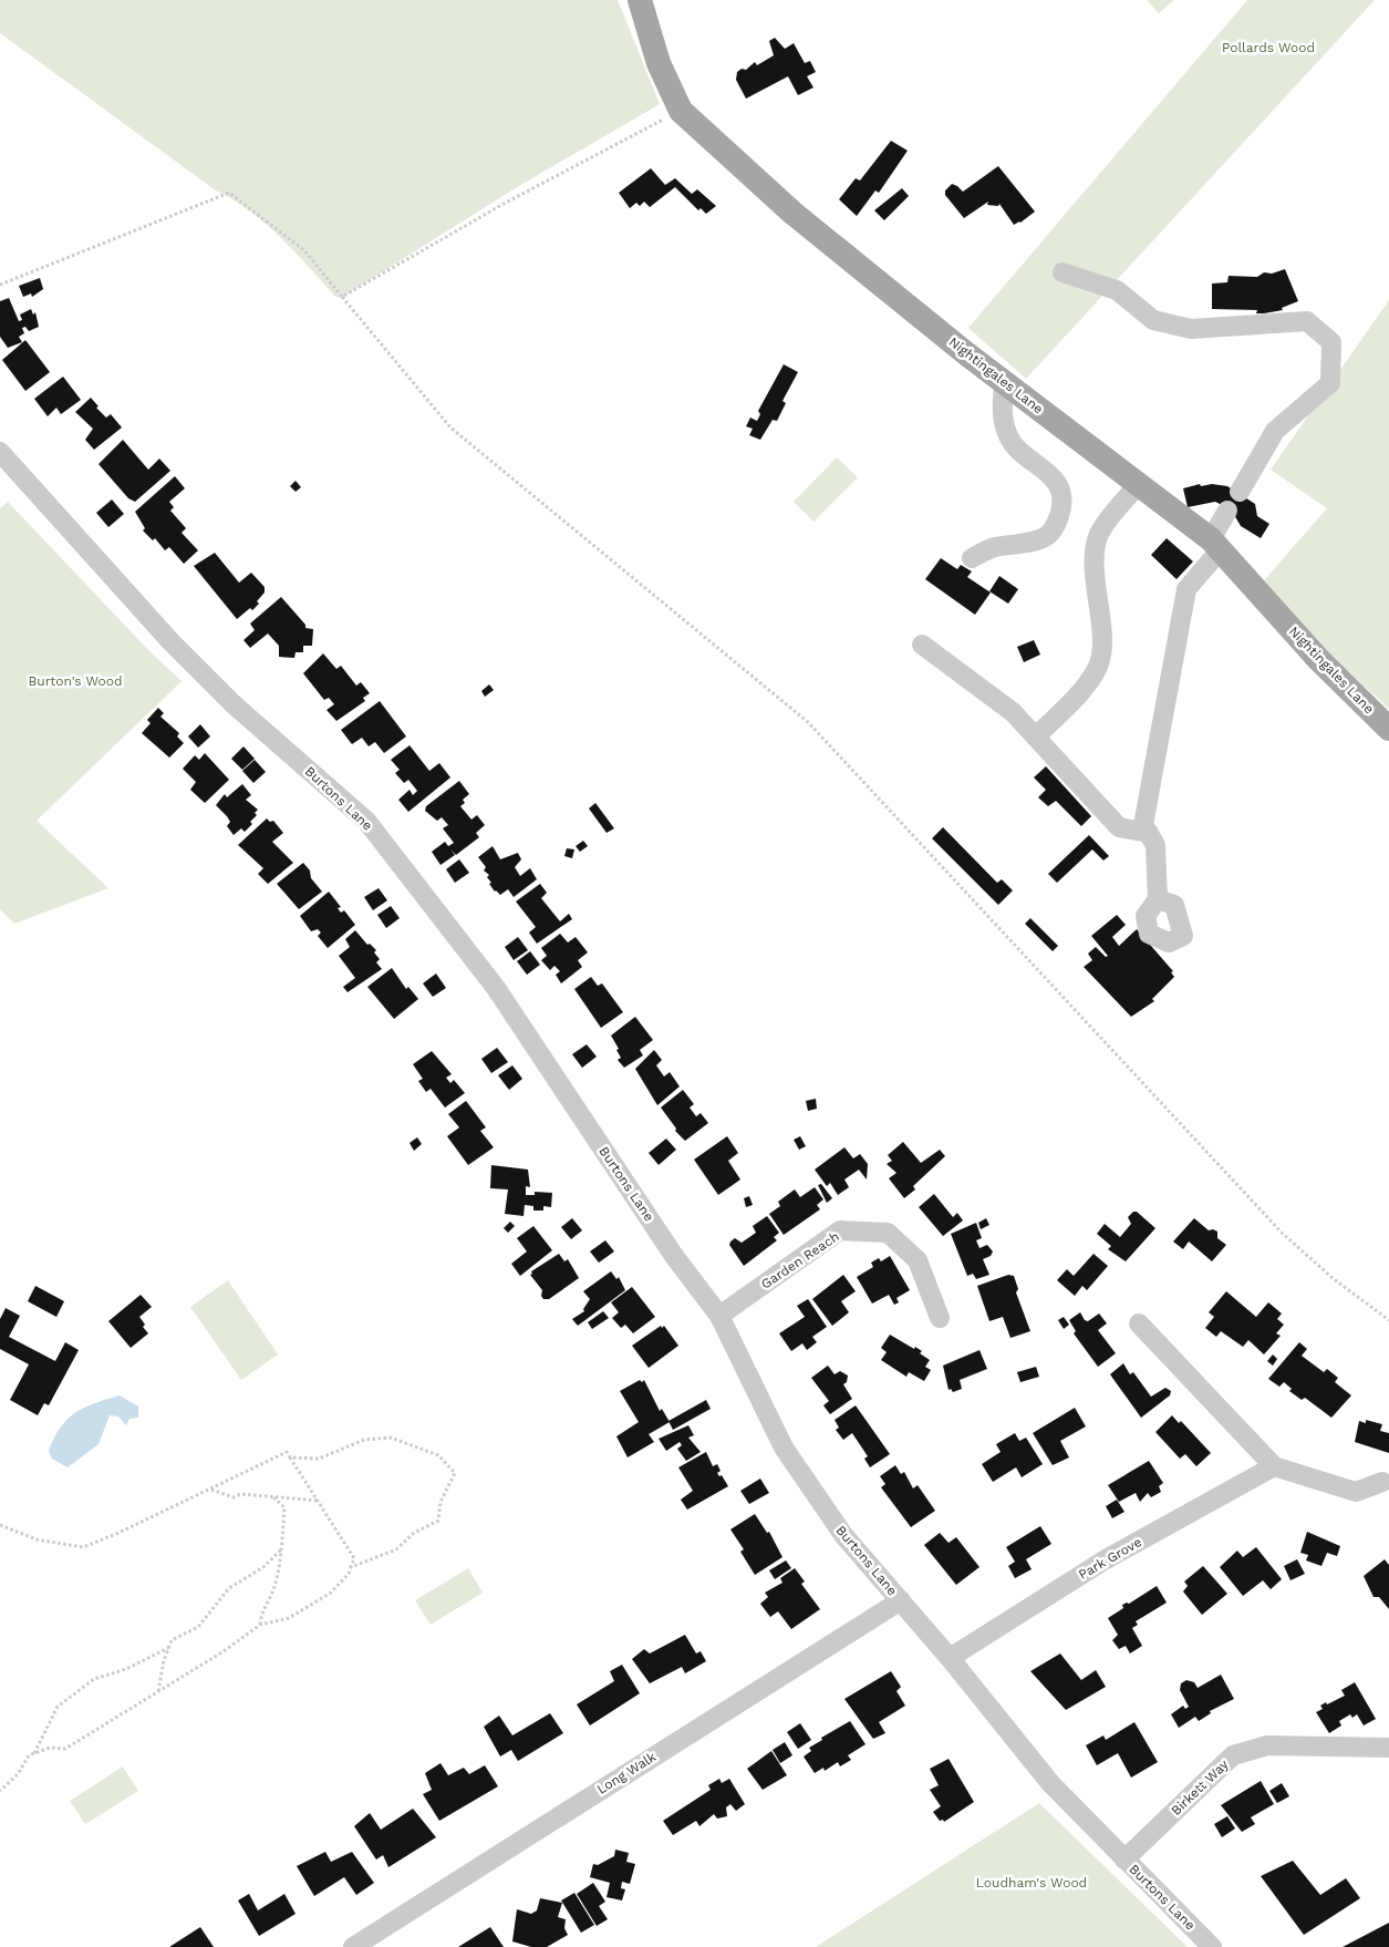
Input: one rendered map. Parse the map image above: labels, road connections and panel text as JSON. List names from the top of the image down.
{
  "streets": {
    "main road": ["Nightingales Lane"],
    "street": [
      "Burtons Lane",
      "Garden Reach",
      "Park Grove",
      "Long Walk",
      "Birkett Way"
    ]
  },
  "crossings": [
    ["Burtons Lane", "Garden Reach"],
    ["Burtons Lane", "Park Grove"],
    ["Burtons Lane", "Long Walk"],
    ["Burtons Lane", "Birkett Way"]
  ],
  "parks": ["Pollards Wood", "Burton's Wood", "Loudham's Wood"]
}
